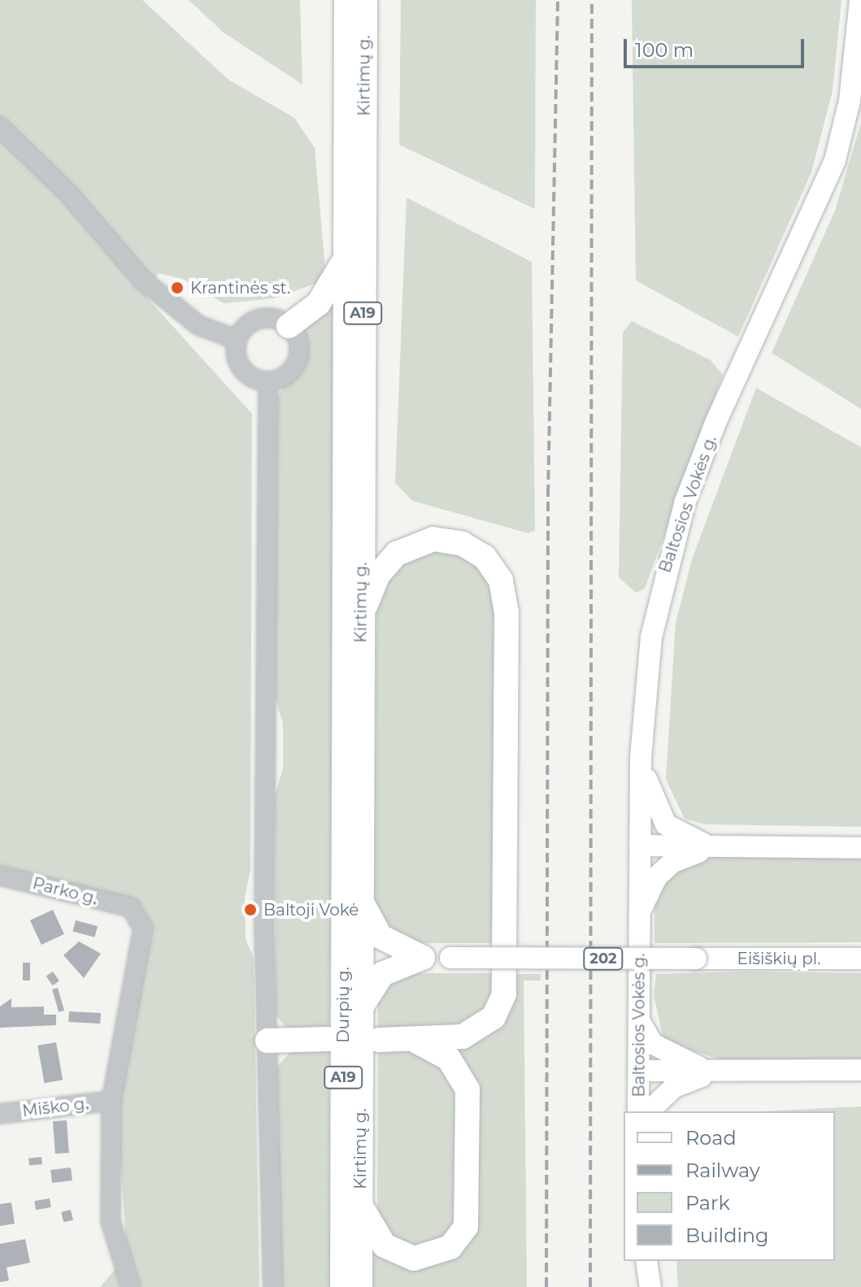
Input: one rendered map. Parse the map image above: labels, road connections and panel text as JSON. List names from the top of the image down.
{
  "streets": {
    "highway": ["Kirtimų g.", "A19", "Durpių g."],
    "main road": ["Baltosios Vokės g.", "202", "Eišiškių pl."],
    "street": ["Parko g.", "Miško g."]
  },
  "crossings": [
    ["Kirtimų g.", "A19"],
    ["Kirtimų g.", "Durpių g."],
    ["Parko g.", "Miško g."]
  ],
  "places": ["Krantinės st.", "Baltoji Vokė"],
  "legend": [
    "Road",
    "Railway",
    "Park",
    "Building"
  ],
  "scale_bar": "100 m"
}
